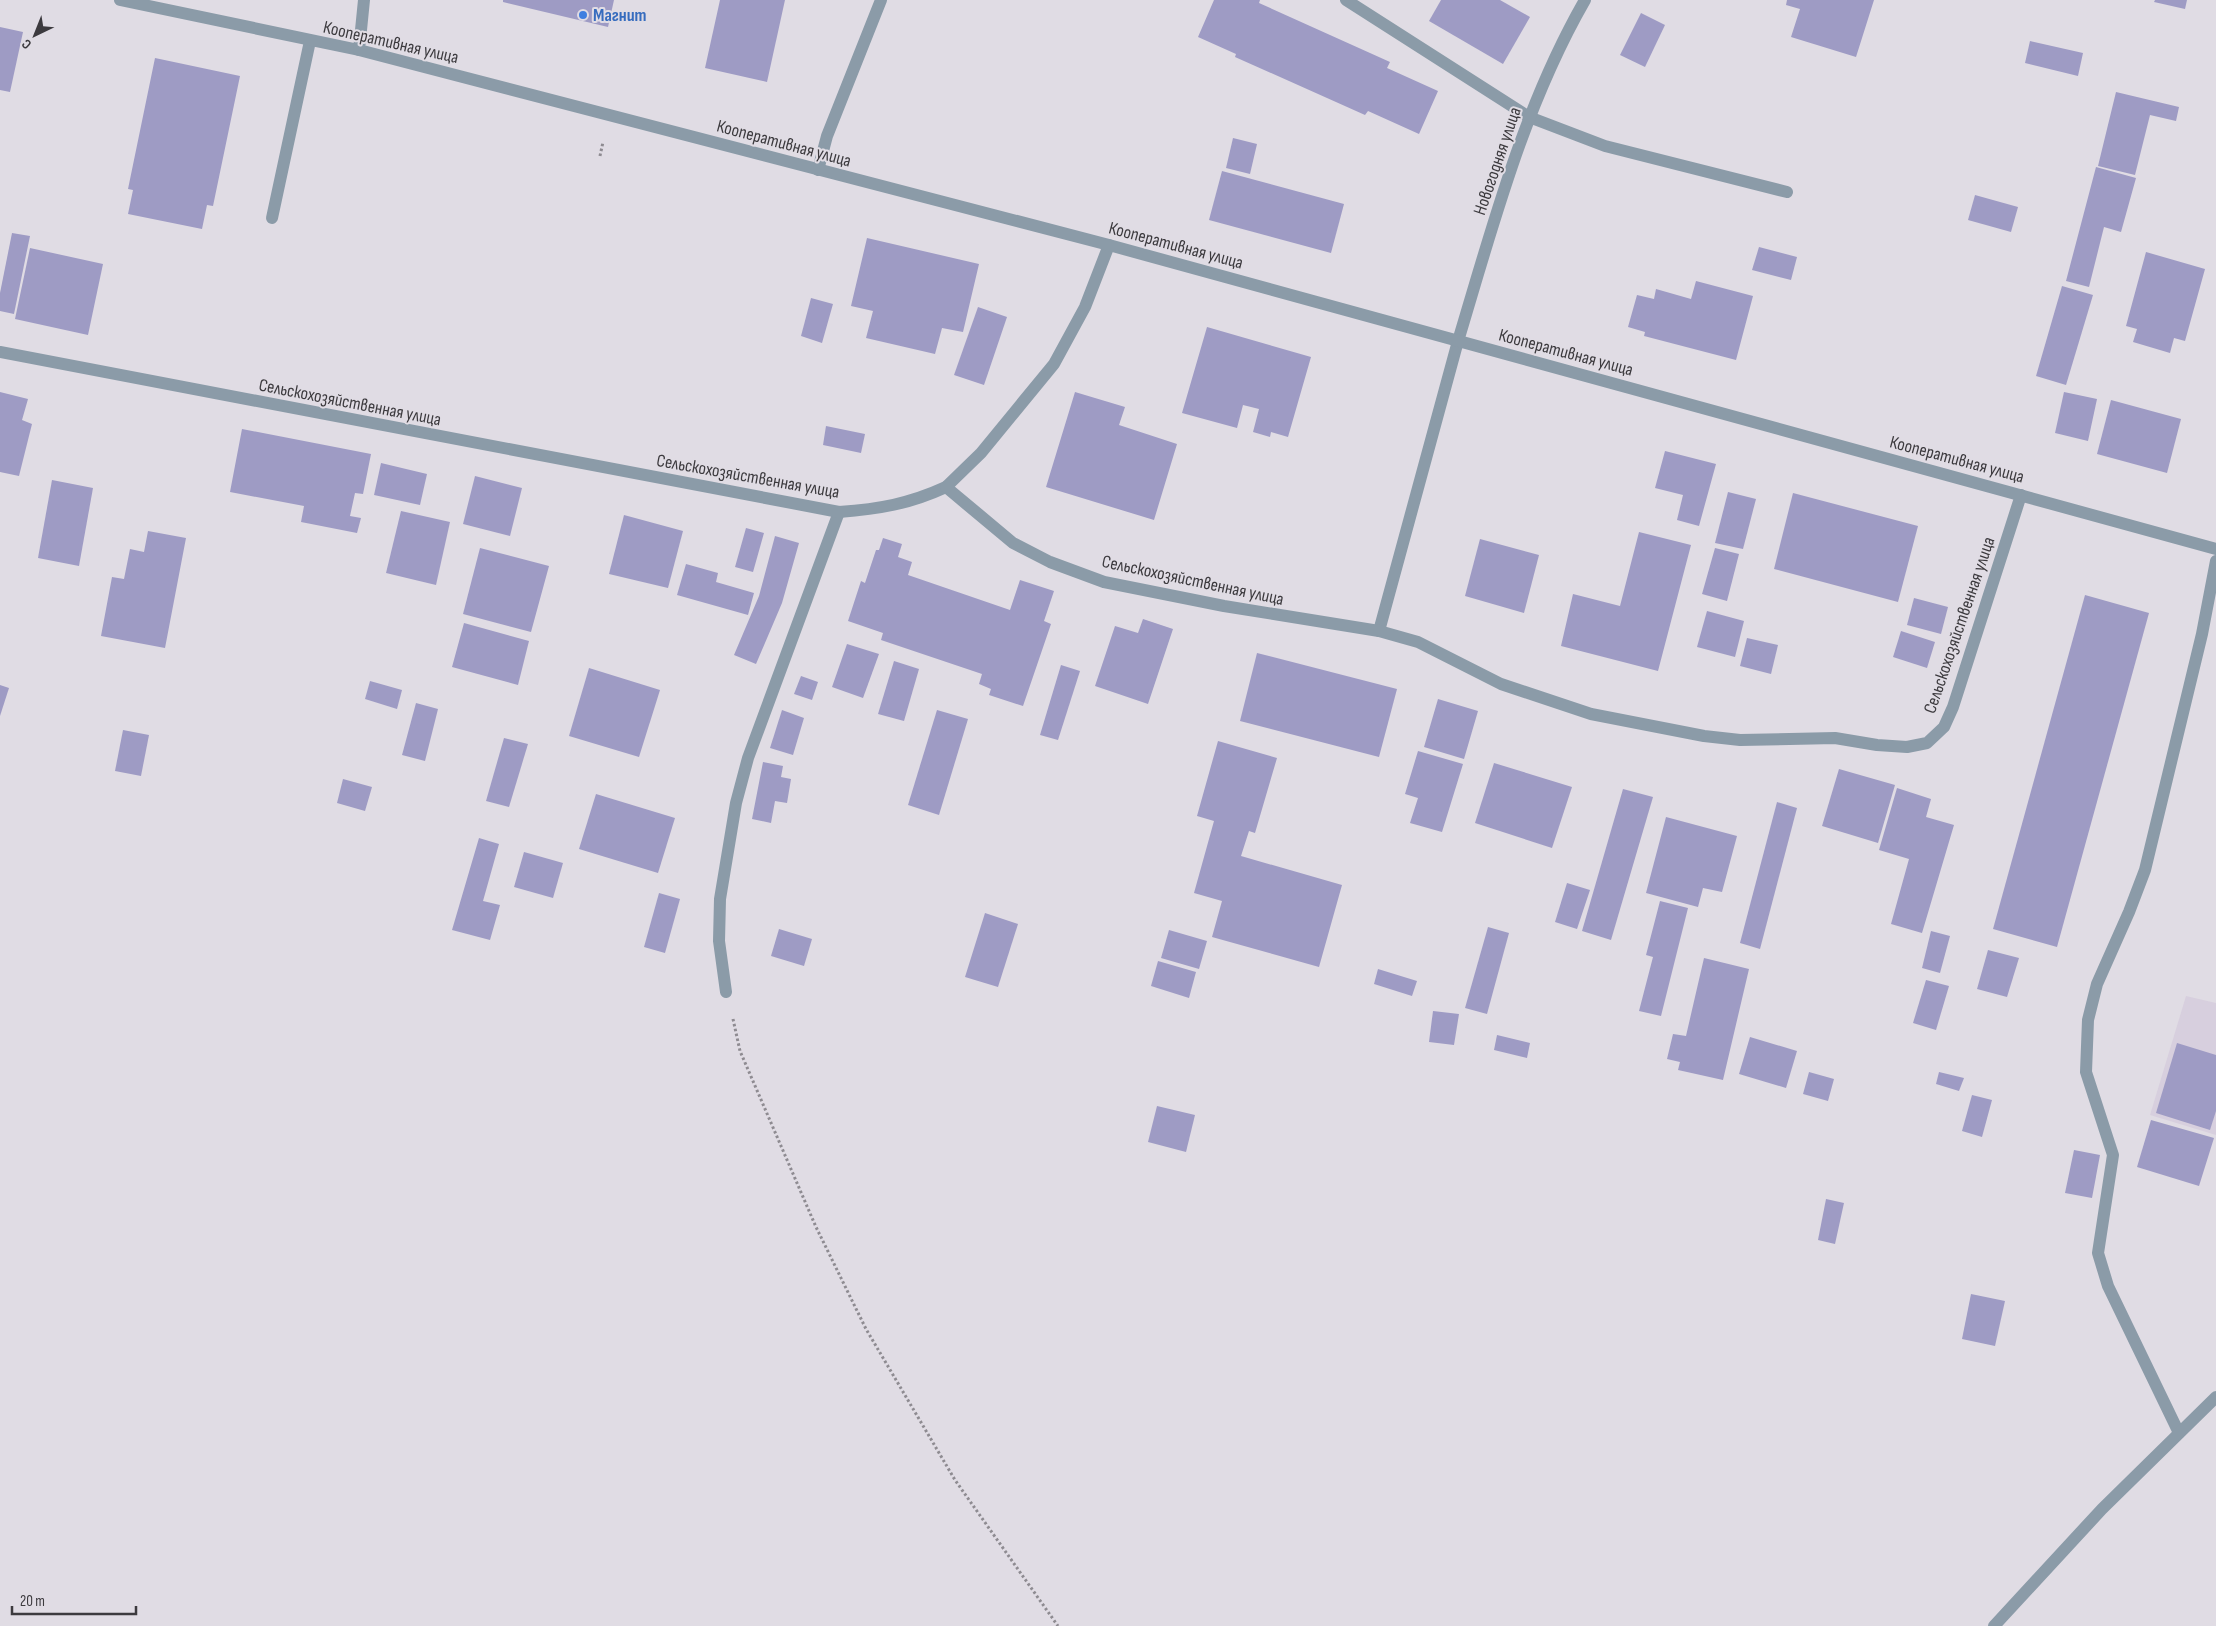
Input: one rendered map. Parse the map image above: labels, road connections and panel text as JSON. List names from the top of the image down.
{
  "streets": {
    "street": ["Кооперативная улица", "Новогодняя улица", "Сельскохозяйственная улица"]
  },
  "crossings": [
    ["Кооперативная улица", "Новогодняя улица"],
    ["Кооперативная улица", "Сельскохозяйственная улица"],
    ["Новогодняя улица", "Сельскохозяйственная улица"]
  ],
  "places": ["Магнит"],
  "scale_bar": "20 m",
  "north": "bottom left"
}
